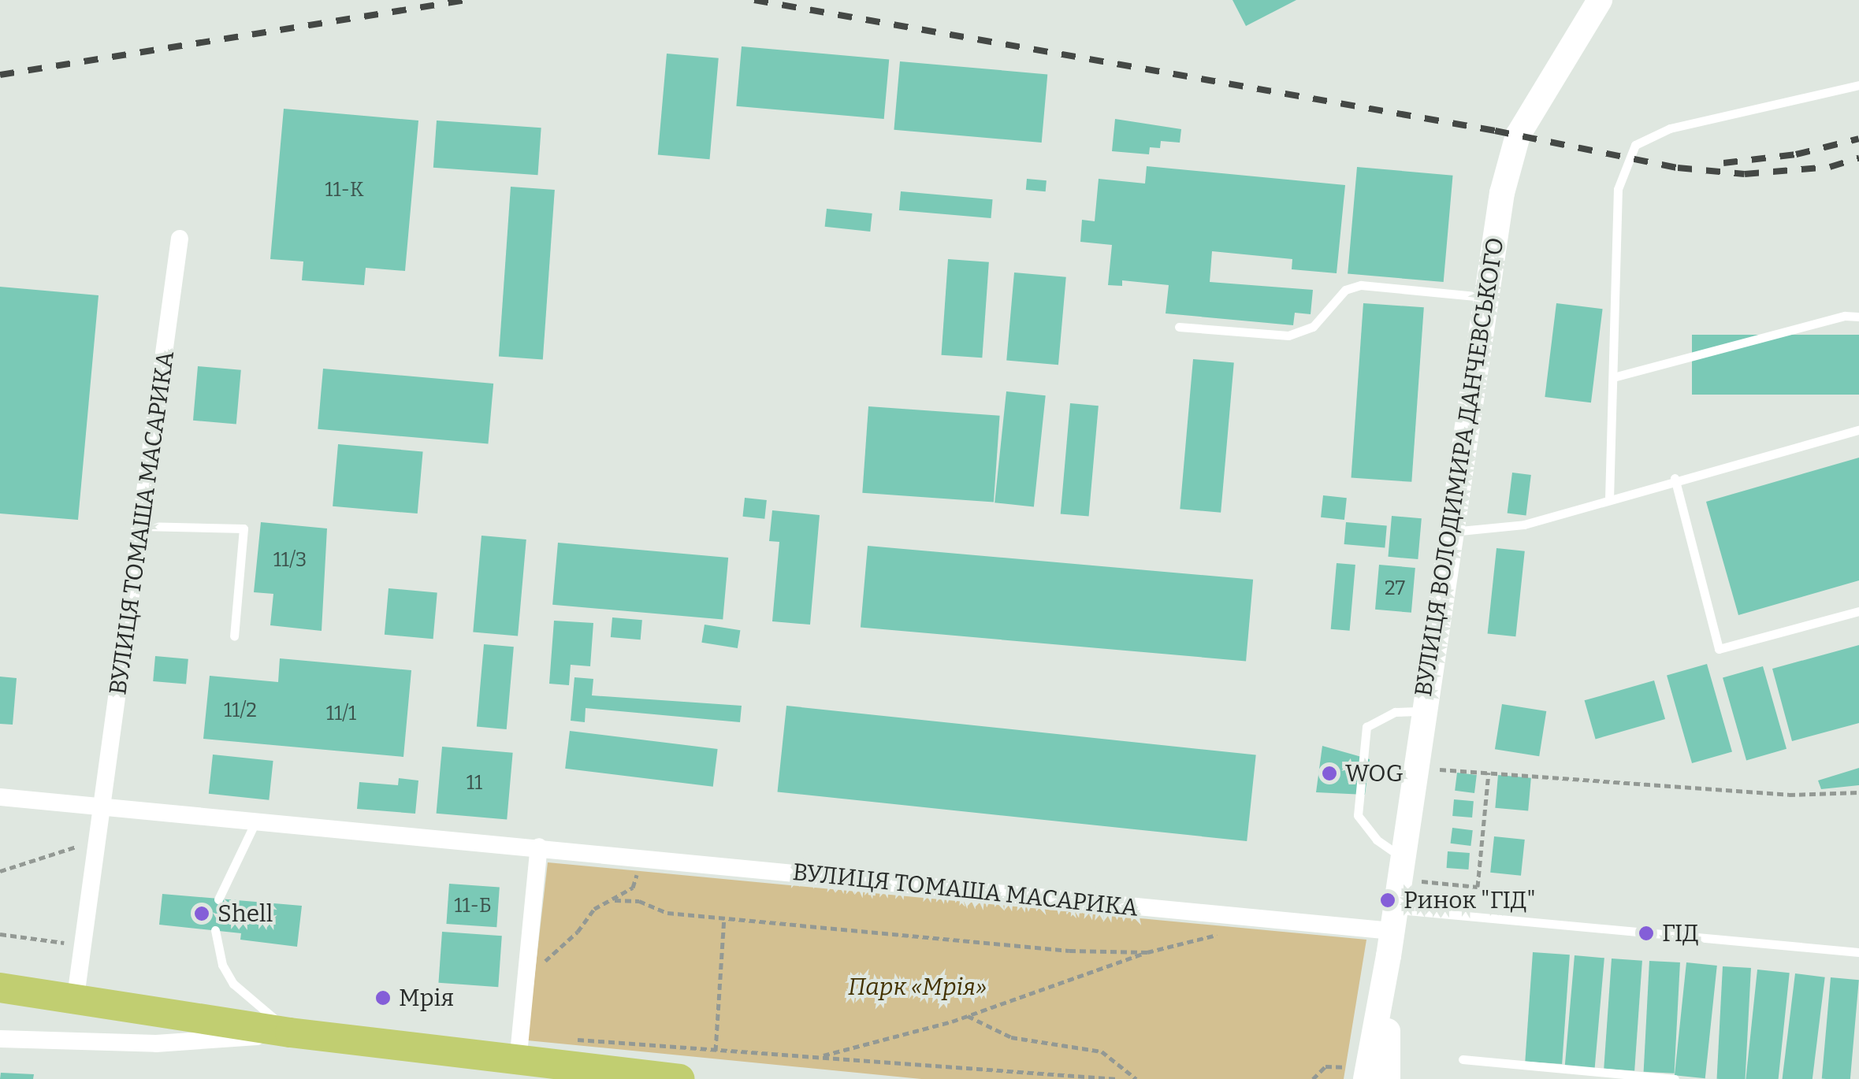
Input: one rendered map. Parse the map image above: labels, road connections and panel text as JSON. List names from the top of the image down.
{
  "streets": {
    "street": ["ВУЛИЦЯ ВОЛОДИМИРА ДАНЧЕВСЬКОГО", "ВУЛИЦЯ ТОМАША МАСАРИКА"]
  },
  "crossings": [
    ["ВУЛИЦЯ ВОЛОДИМИРА ДАНЧЕВСЬКОГО", "ВУЛИЦЯ ТОМАША МАСАРИКА"]
  ],
  "parks": ["Парк «Мрія»"],
  "places": [
    "WOG",
    "Ринок \"ГІД\"",
    "Shell",
    "ГІД",
    "Мрія"
  ],
  "house_numbers": [
    "11-К",
    "11/3",
    "27",
    "11/2",
    "11/1",
    "11",
    "11-Б"
  ]
}
